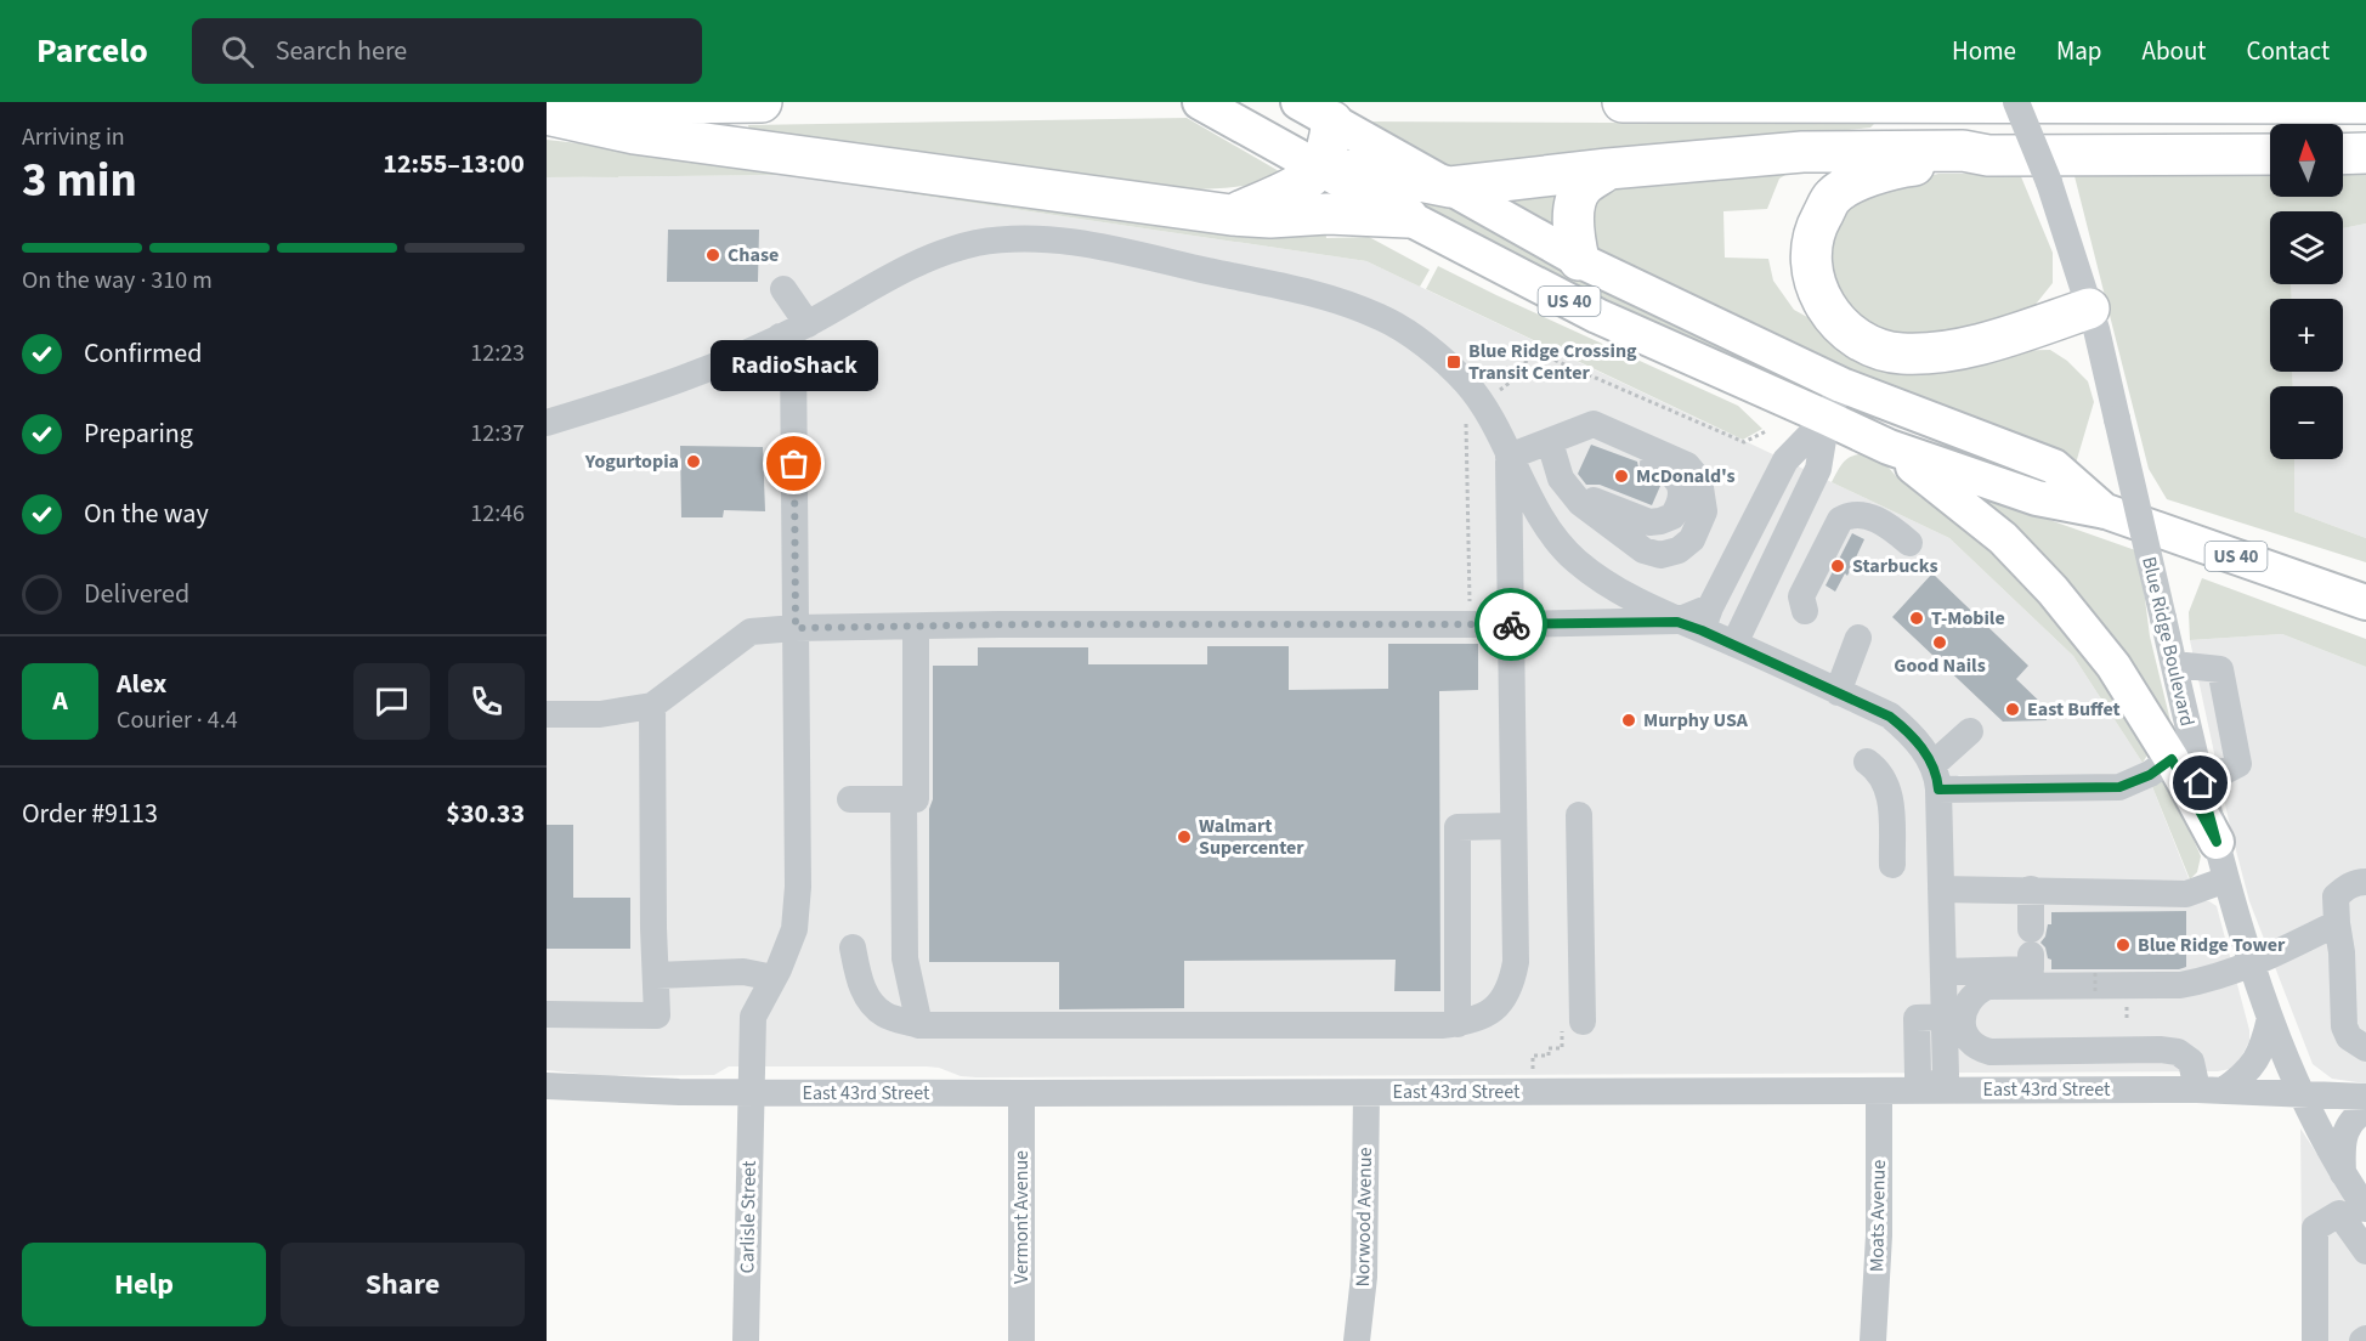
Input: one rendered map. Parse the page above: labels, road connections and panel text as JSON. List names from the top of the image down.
{
  "streets": {
    "main road": ["US 40"],
    "street": [
      "Blue Ridge Boulevard",
      "East 43rd Street",
      "Moats Avenue",
      "Carlisle Street",
      "Vermont Avenue",
      "Norwood Avenue"
    ]
  },
  "crossings": [
    ["Blue Ridge Boulevard", "East 43rd Street"],
    ["East 43rd Street", "Moats Avenue"],
    ["East 43rd Street", "Carlisle Street"],
    ["East 43rd Street", "Vermont Avenue"],
    ["East 43rd Street", "Norwood Avenue"]
  ],
  "places": {
    "other": [
      "Chase",
      "Yogurtopia",
      "RadioShack",
      "McDonald's",
      "Starbucks",
      "T-Mobile",
      "Good Nails",
      "East Buffet",
      "Murphy USA",
      "Walmart Supercenter",
      "Blue Ridge Tower"
    ],
    "transit": ["Blue Ridge Crossing Transit Center"]
  },
  "north": "top",
  "page": {
    "header": "Parcelo",
    "search": "Search here",
    "nav": [
      "Home",
      "Map",
      "About",
      "Contact"
    ],
    "heading": ["3 min", "Arriving in", "12:55–13:00"],
    "panel": [
      "Alex",
      "Courier · 4.4",
      "Order #9113",
      "$30.33"
    ],
    "map_buttons": ["+", "−"],
    "bar": "On the way · 310 m",
    "list": [
      ["Confirmed", "12:23"],
      ["Preparing", "12:37"],
      ["On the way", "12:46"],
      "Delivered"
    ],
    "bubble": "RadioShack",
    "round": "A",
    "buttons": ["Help", "Share"]
  }
}
